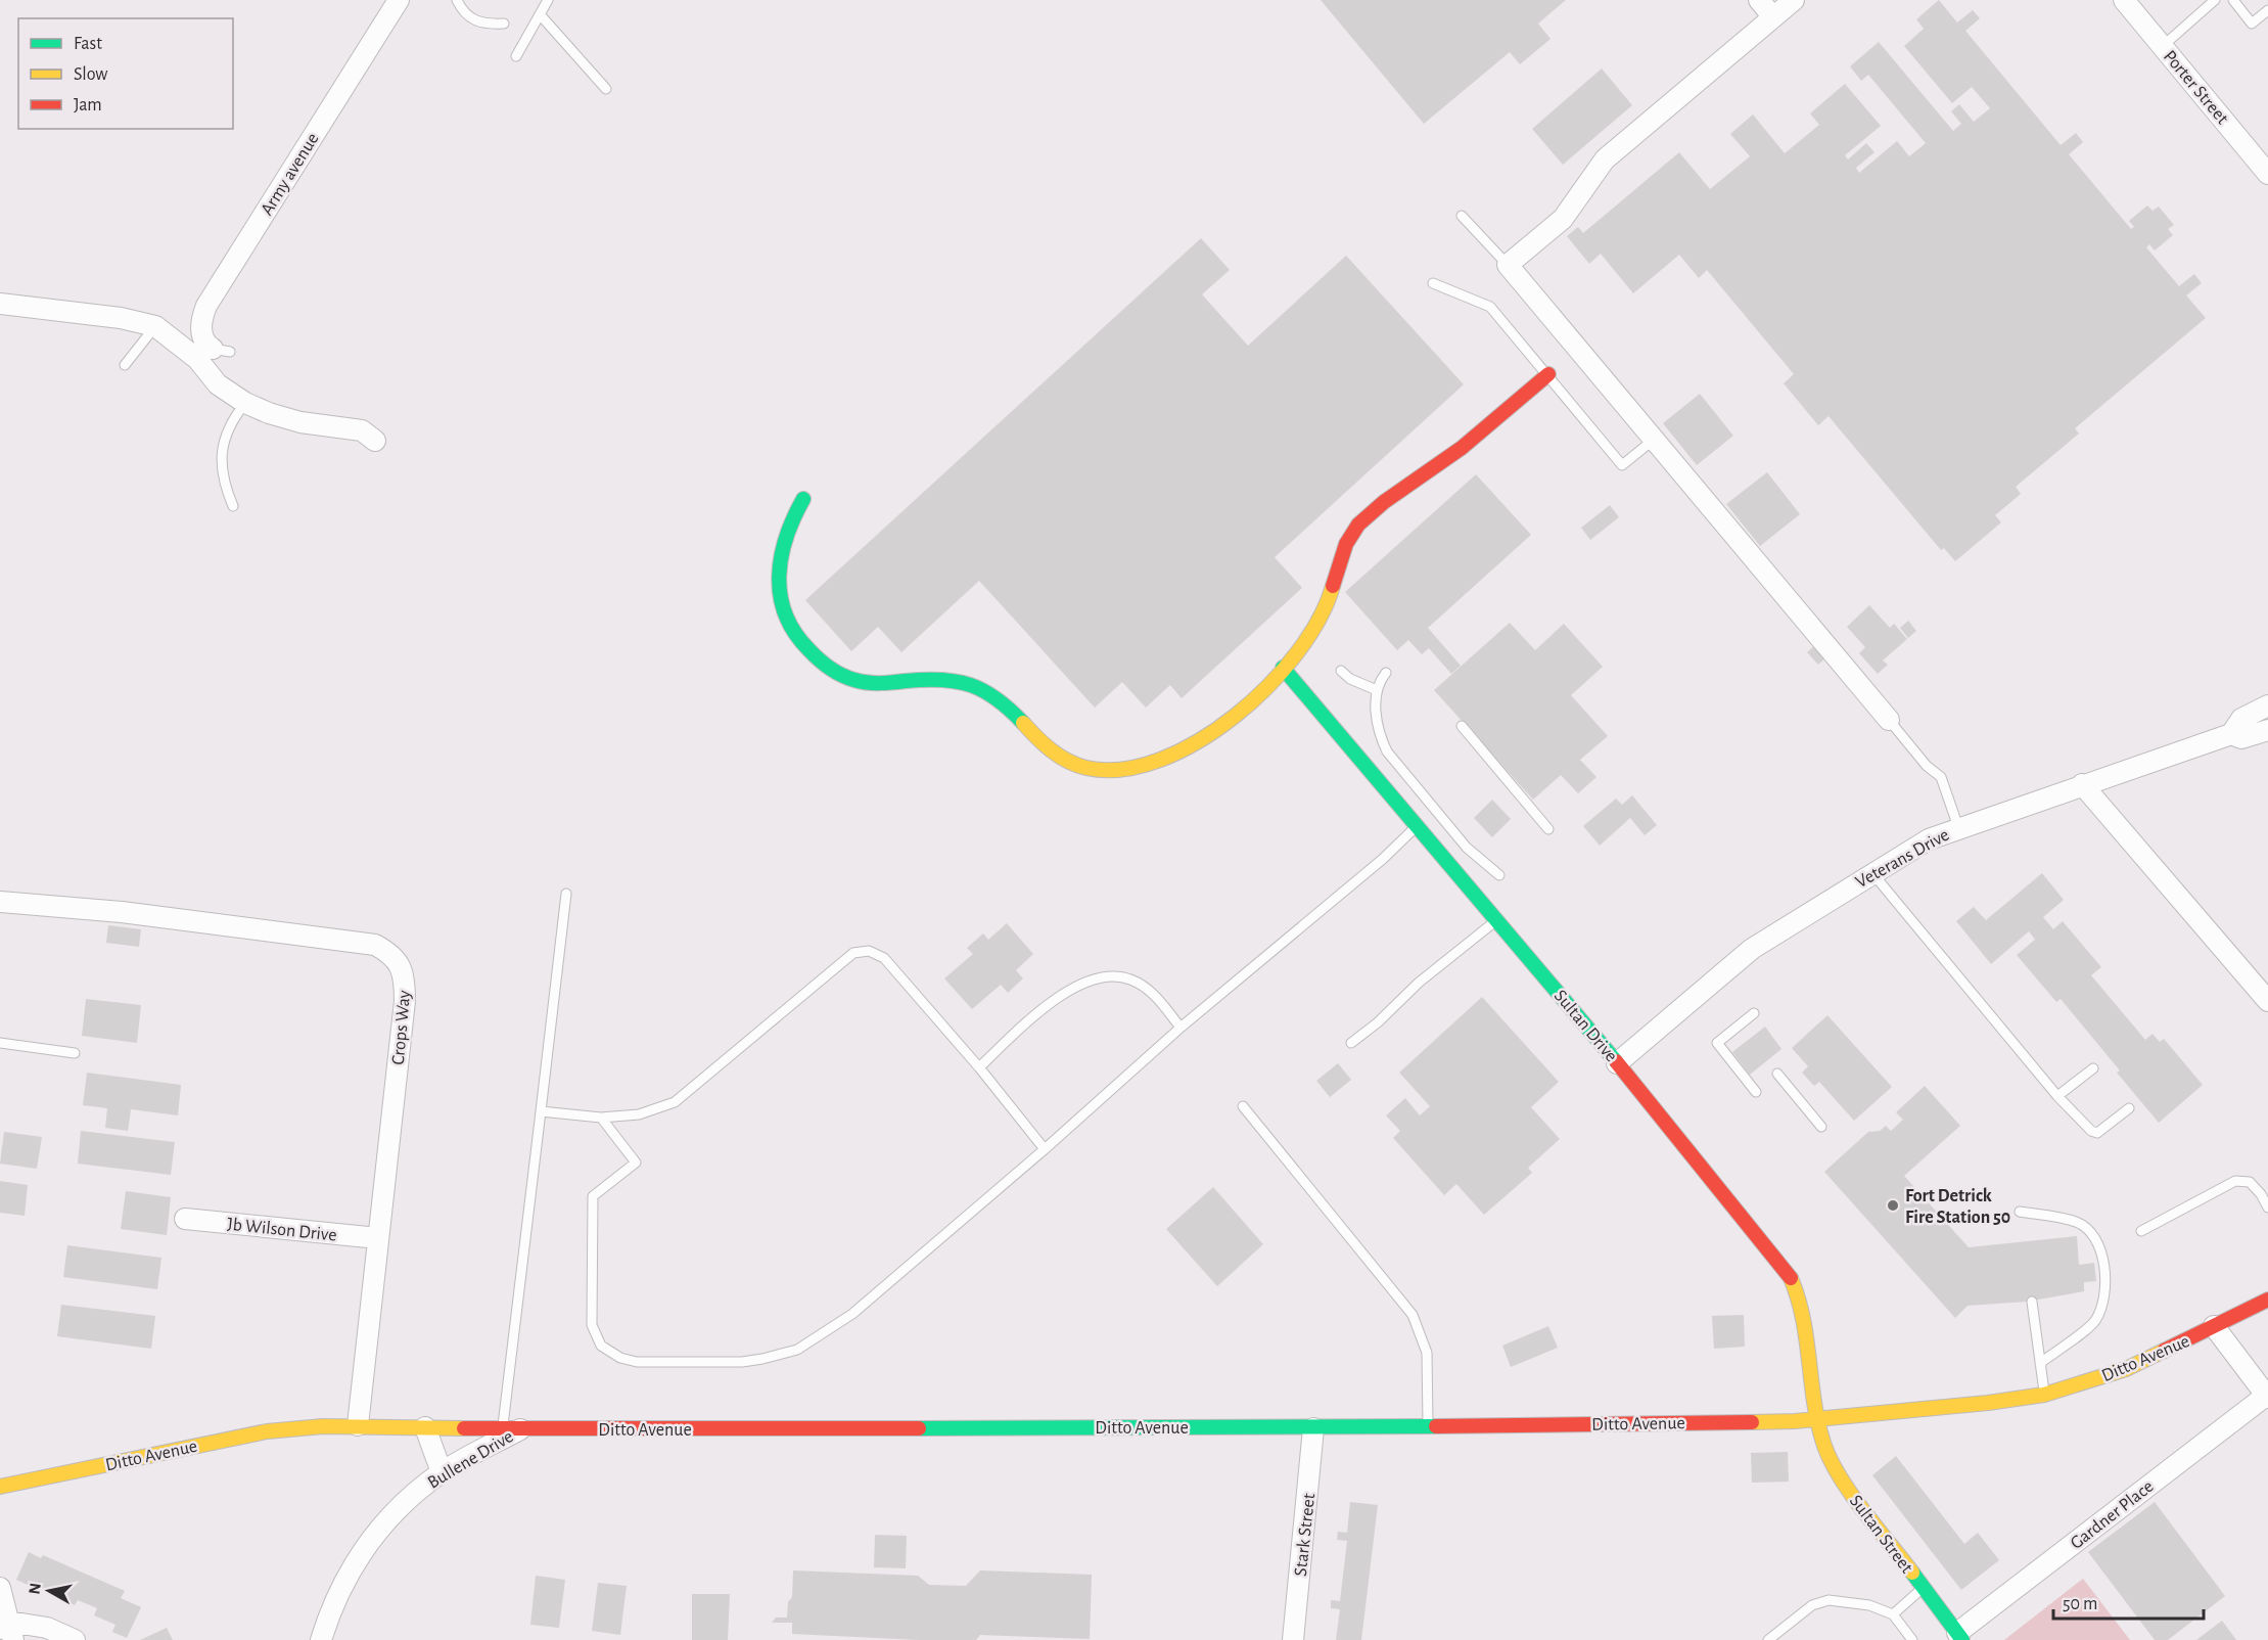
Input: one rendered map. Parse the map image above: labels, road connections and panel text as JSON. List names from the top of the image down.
{
  "streets": {
    "street": [
      "Porter Street",
      "Army avenue",
      "Veterans Drive",
      "Sultan Drive",
      "Crops Way",
      "Jb Wilson Drive",
      "Ditto Avenue",
      "Bullene Drive",
      "Gardner Place",
      "Sultan Street",
      "Stark Street"
    ]
  },
  "crossings": [
    ["Veterans Drive", "Sultan Drive"],
    ["Sultan Drive", "Ditto Avenue"],
    ["Sultan Drive", "Sultan Street"],
    ["Crops Way", "Jb Wilson Drive"],
    ["Crops Way", "Ditto Avenue"],
    ["Ditto Avenue", "Bullene Drive"],
    ["Ditto Avenue", "Sultan Street"],
    ["Ditto Avenue", "Stark Street"],
    ["Gardner Place", "Sultan Street"]
  ],
  "places": ["Fort Detrick Fire Station 50"],
  "legend": ["Fast", "Slow", "Jam"],
  "scale_bar": "50 m",
  "north": "left"
}
